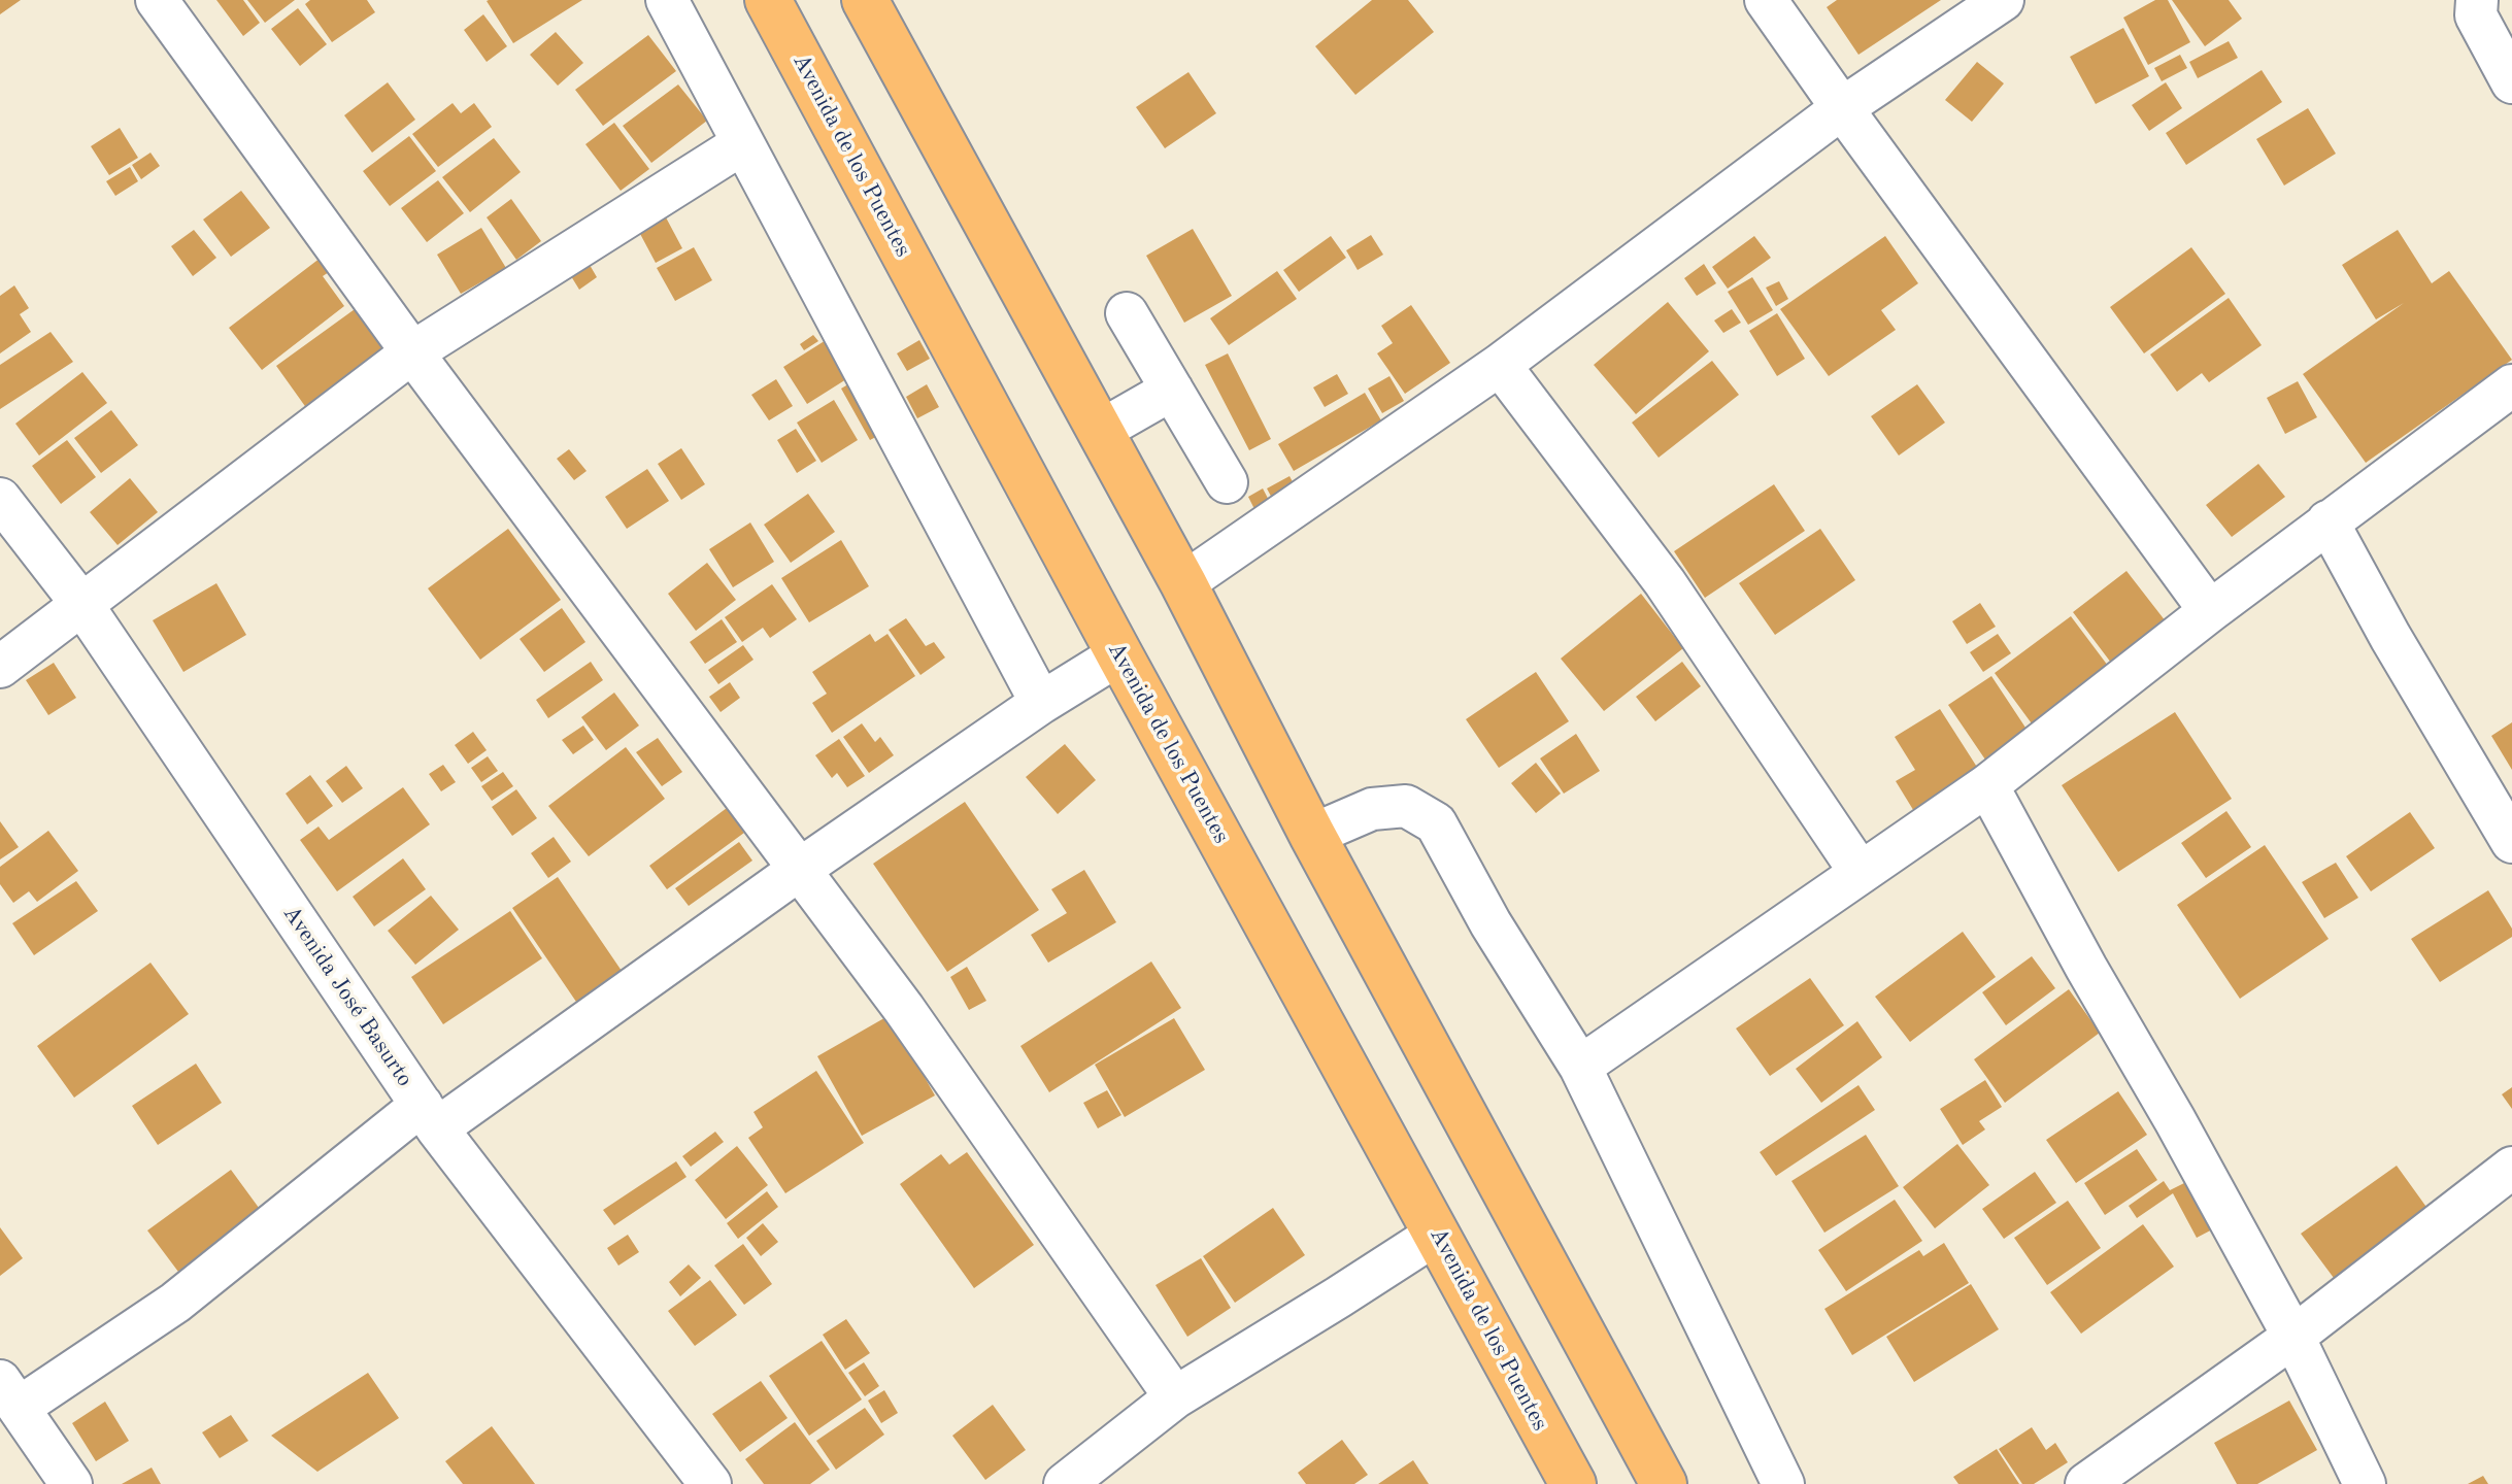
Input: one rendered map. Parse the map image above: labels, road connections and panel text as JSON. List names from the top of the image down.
{
  "streets": {
    "main road": ["Avenida de los Puentes"],
    "street": ["Avenida José Basurto"]
  }
}
